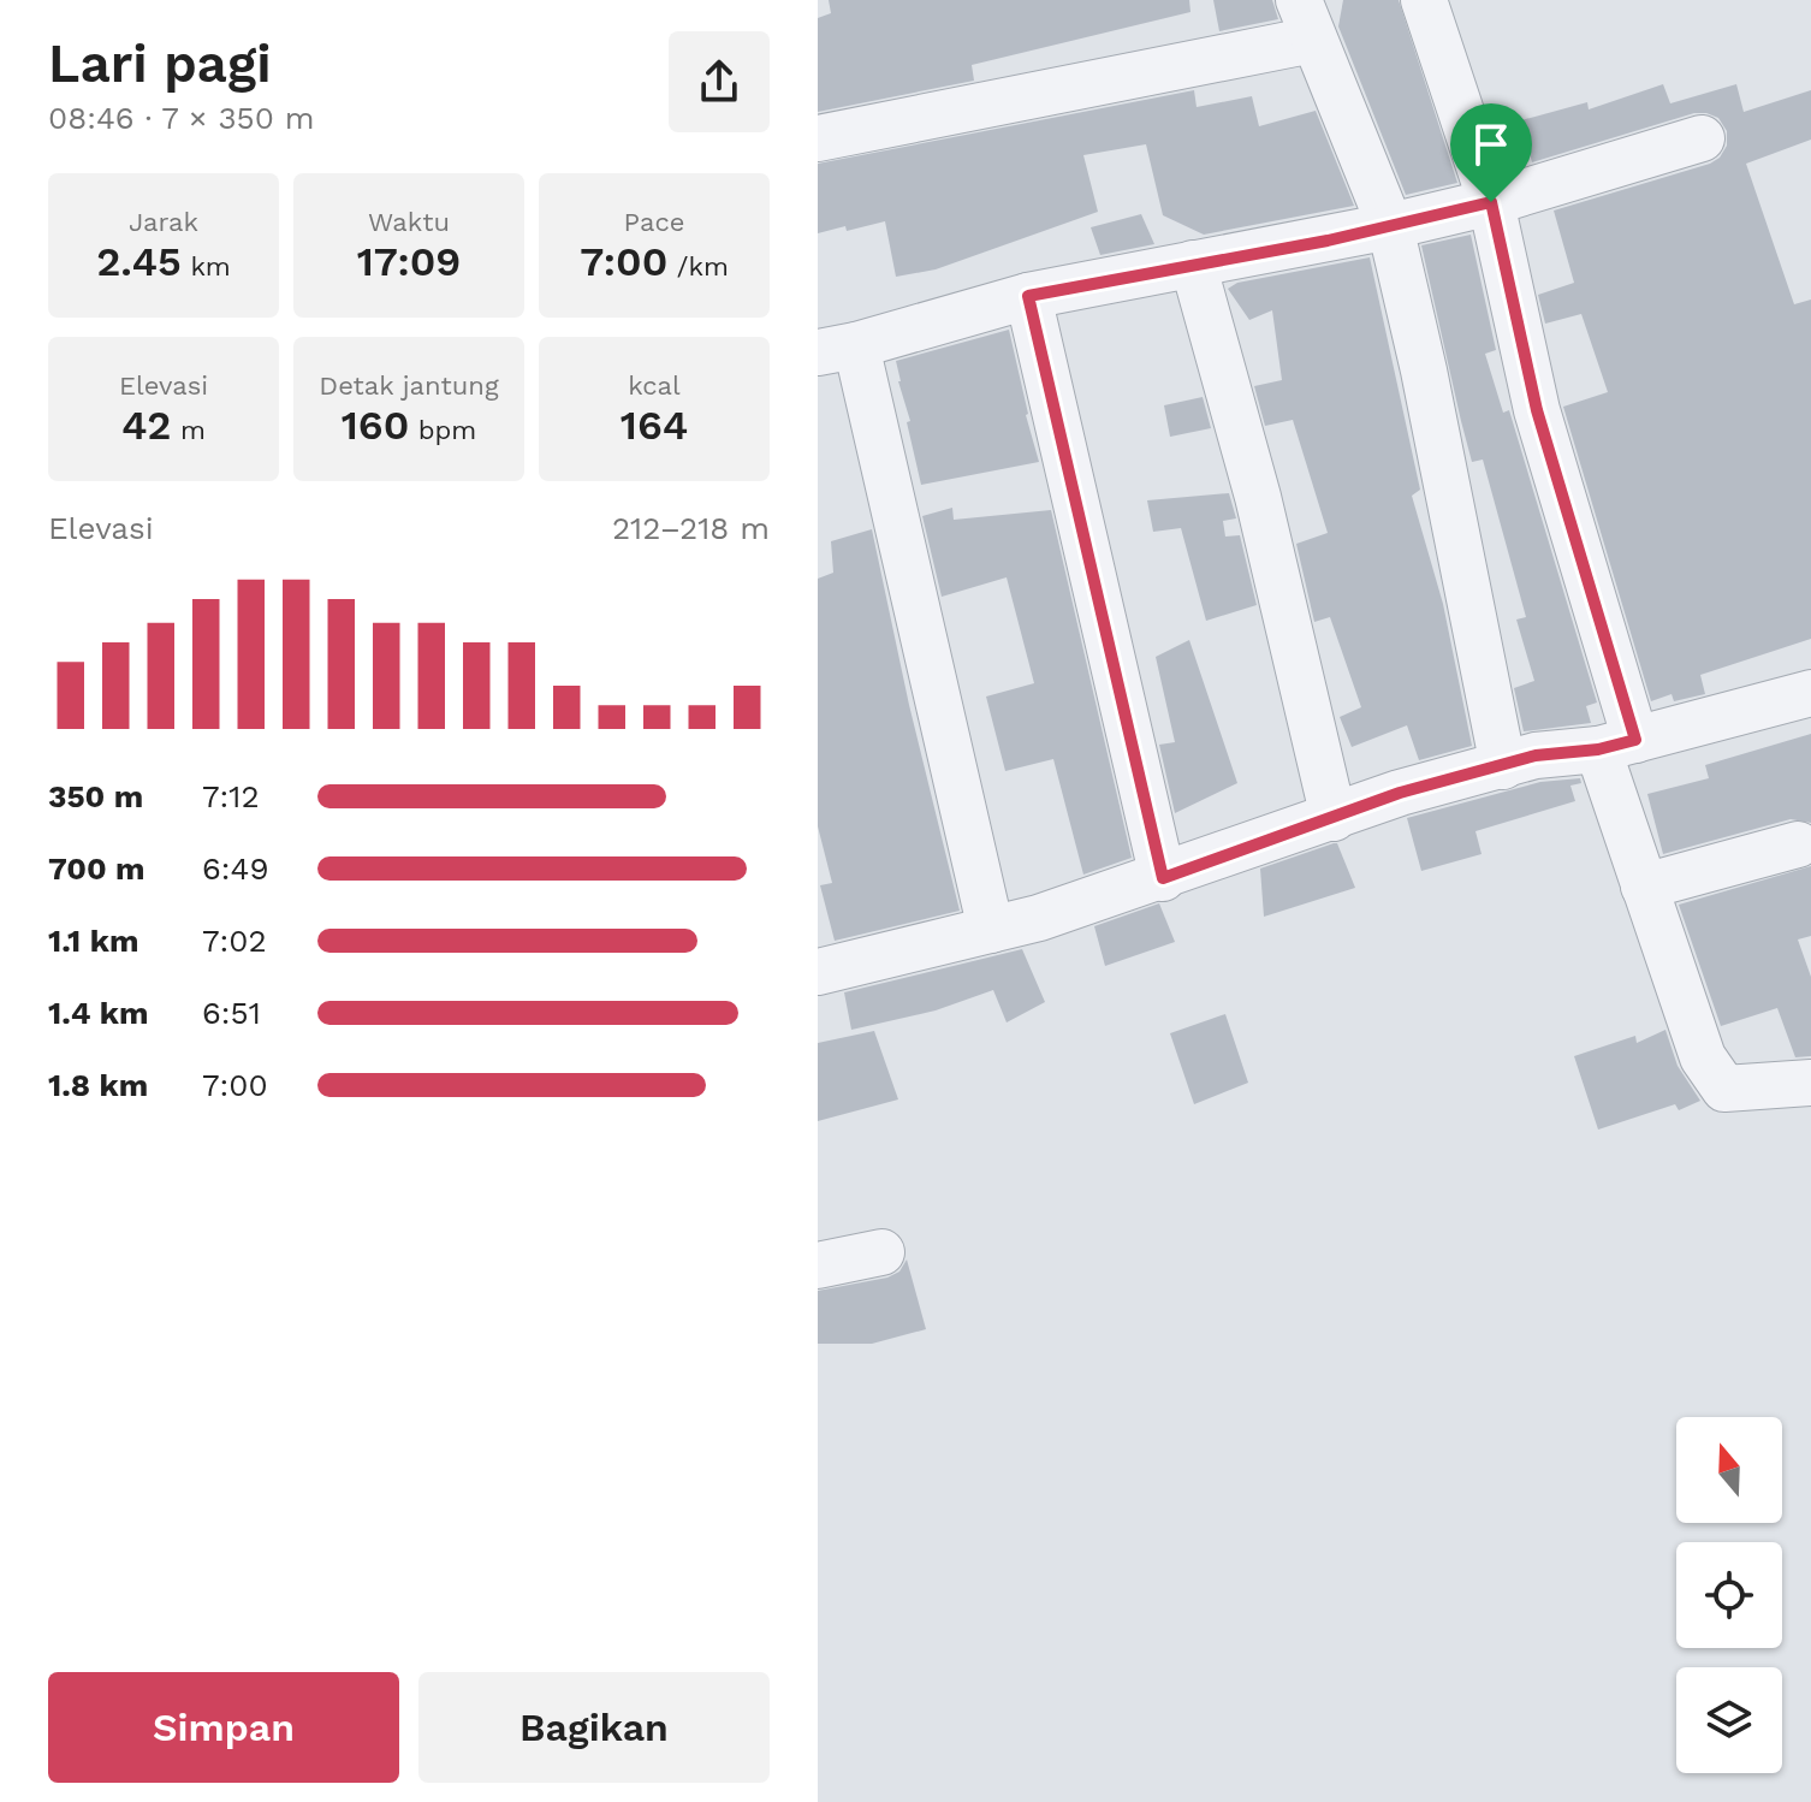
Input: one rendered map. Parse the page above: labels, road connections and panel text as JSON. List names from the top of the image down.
{
  "north": "top",
  "page": {
    "heading": ["Lari pagi", "08:46 · 7 × 350 m"],
    "stats": [
      ["Jarak", "2.45 km"],
      ["Waktu", "17:09"],
      ["Pace", "7:00 /km"],
      ["Elevasi", "42 m"],
      ["Detak jantung", "160 bpm"],
      ["kcal", "164"]
    ],
    "chart": ["Elevasi", "212–218 m"],
    "list": [
      {
        "name": "350 m",
        "note": "7:12"
      },
      {
        "name": "700 m",
        "note": "6:49"
      },
      {
        "name": "1.1 km",
        "note": "7:02"
      },
      {
        "name": "1.4 km",
        "note": "6:51"
      },
      {
        "name": "1.8 km",
        "note": "7:00"
      }
    ],
    "buttons": ["Simpan", "Bagikan"]
  }
}
